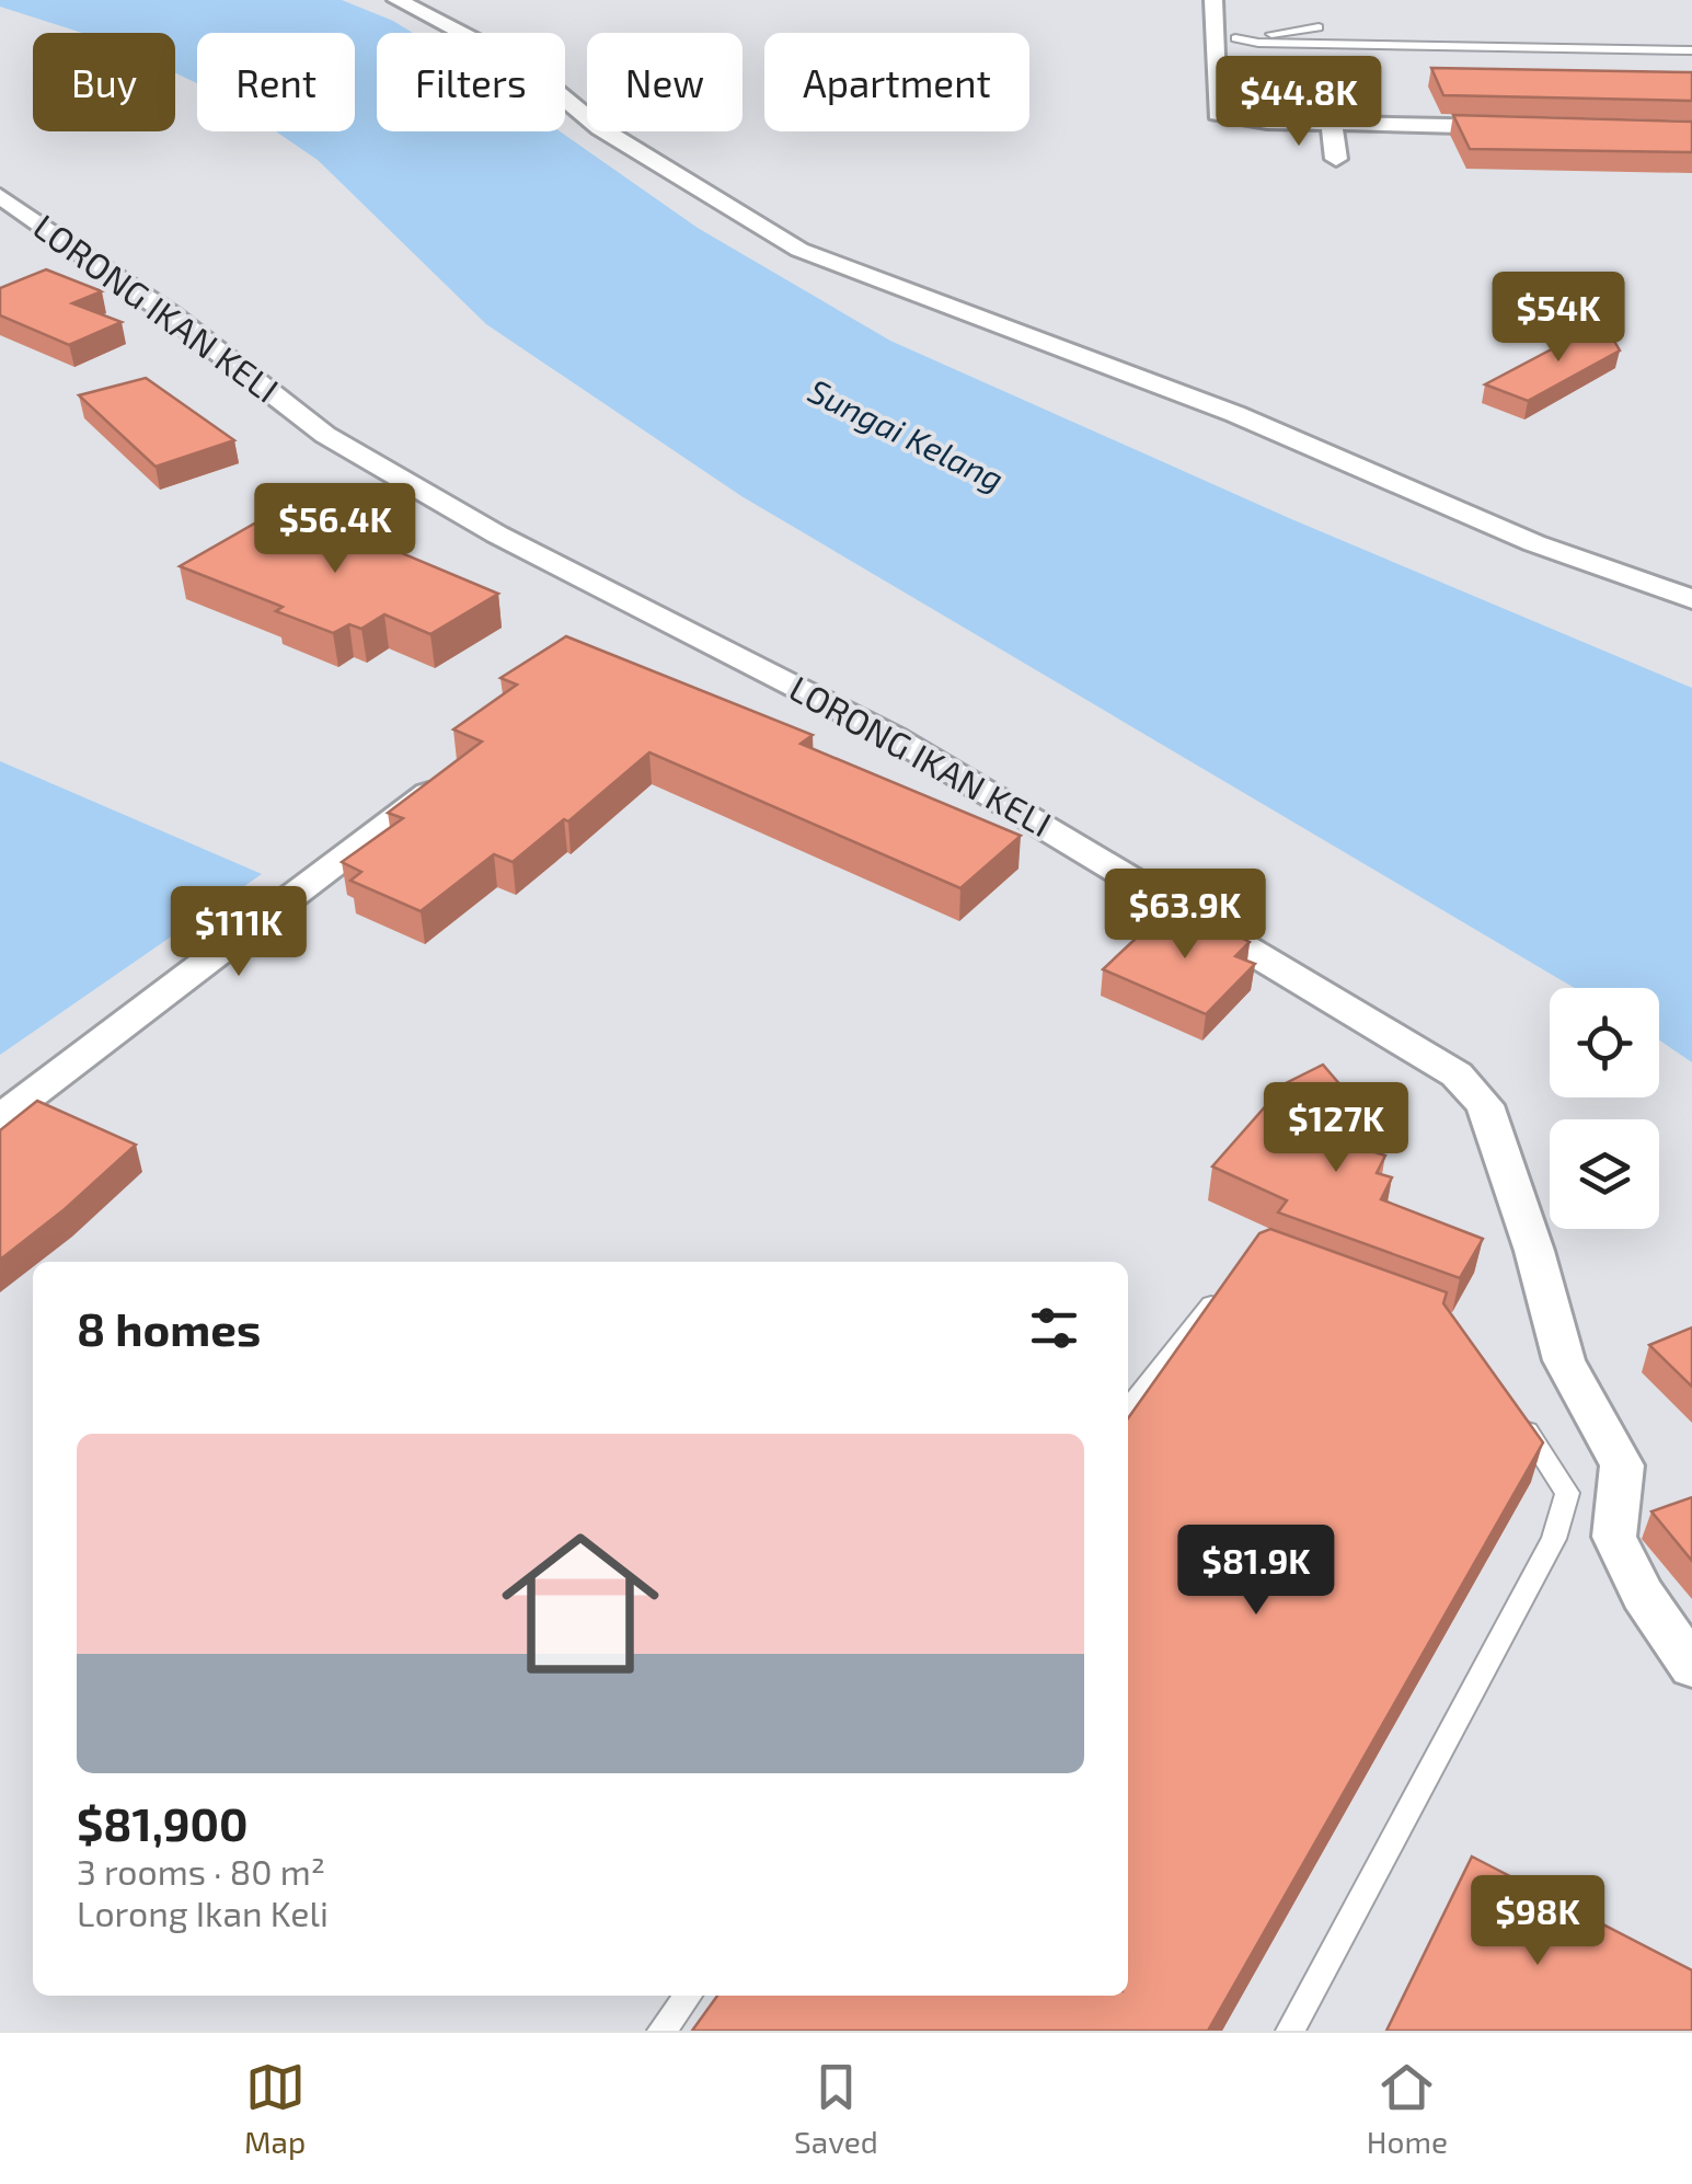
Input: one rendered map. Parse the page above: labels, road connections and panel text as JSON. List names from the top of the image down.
{
  "streets": {
    "street": ["LORONG IKAN KELI"]
  },
  "water": ["Sungai Kelang"],
  "page": {
    "chip": [
      "Buy",
      "Rent",
      "Filters",
      "New",
      "Apartment"
    ],
    "price": [
      "$44.8K",
      "$54K",
      "$56.4K",
      "$63.9K",
      "$111K",
      "$127K",
      "$81.9K",
      "$98K"
    ],
    "heading": "8 homes",
    "list": [
      {
        "name": "$81,900",
        "note": "3 rooms · 80 m² · Lorong Ikan Keli"
      }
    ],
    "tabs": ["Map", "Saved", "Home"]
  }
}
